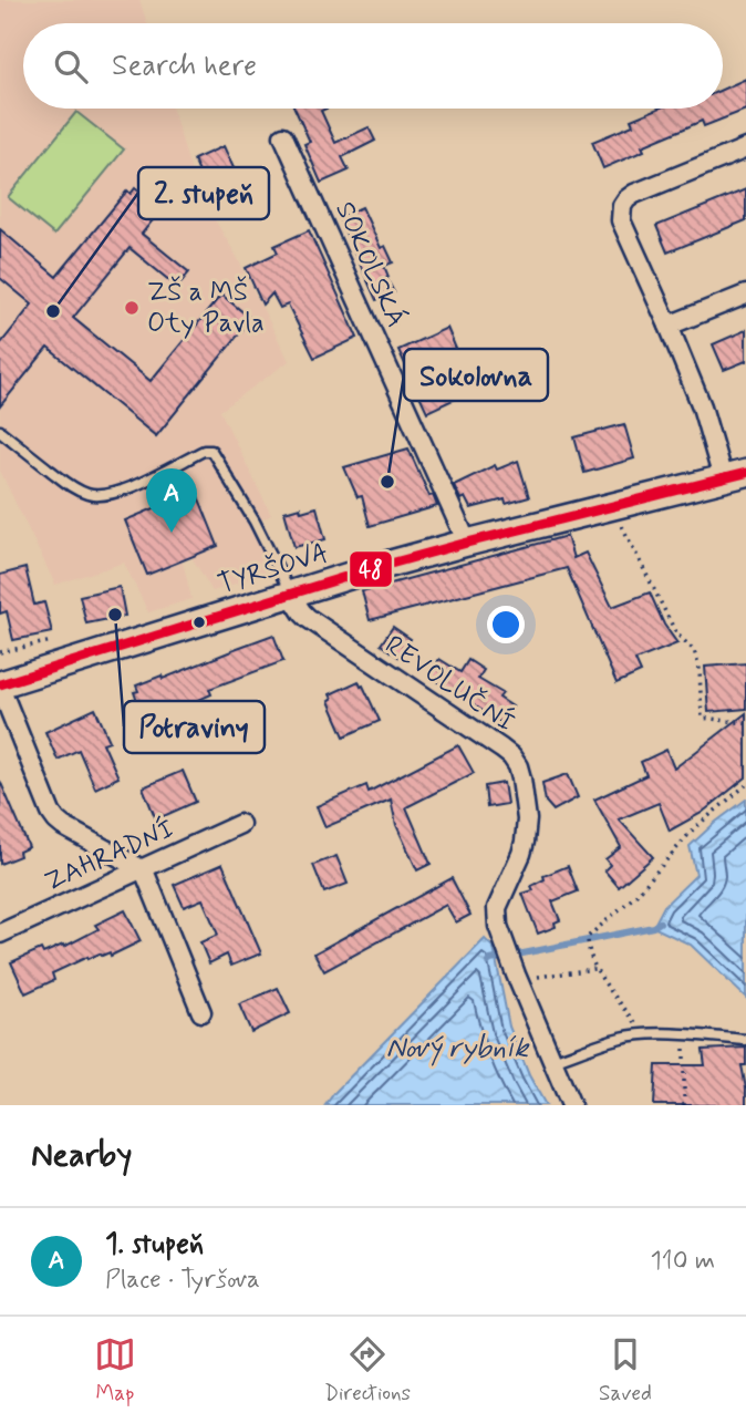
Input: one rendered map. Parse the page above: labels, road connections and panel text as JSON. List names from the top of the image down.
{
  "streets": {
    "street": [
      "SOKOLSKÁ",
      "TYRŠOVA",
      "REVOLUČNÍ",
      "ZAHRADNÍ"
    ]
  },
  "crossings": [
    ["SOKOLSKÁ", "TYRŠOVA"],
    ["TYRŠOVA", "REVOLUČNÍ"]
  ],
  "water": ["Nový rybník"],
  "places": [
    "ZŠ a MŠ Oty Pavla",
    "2. stupeň",
    "Sokolovna",
    "Potraviny"
  ],
  "lines": ["transit line 48"],
  "page": {
    "search": "Search here",
    "pins": "A",
    "heading": "Nearby",
    "list": [
      {
        "mark": "A",
        "name": "1. stupeň",
        "note": "Place · Tyršova",
        "value": "110 m"
      }
    ],
    "nav": ["Map", "Directions", "Saved"]
  }
}
